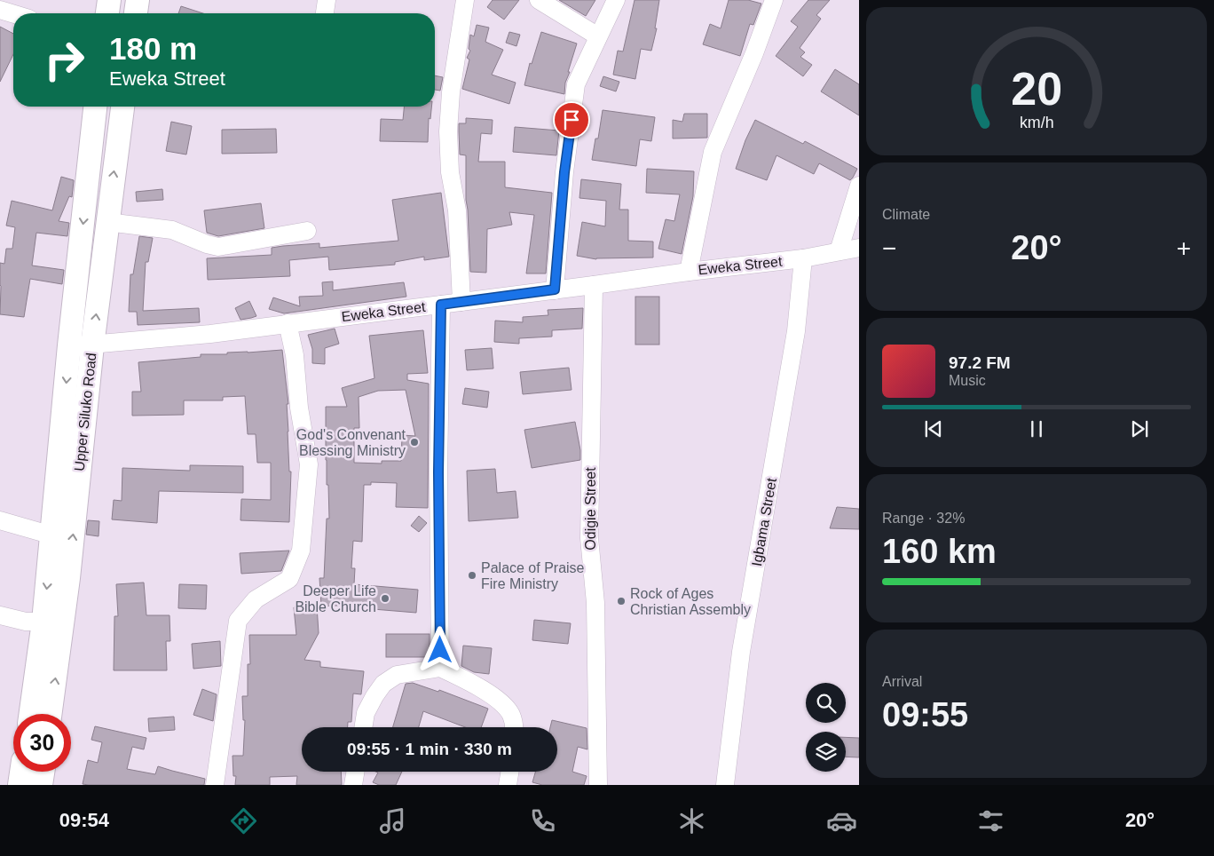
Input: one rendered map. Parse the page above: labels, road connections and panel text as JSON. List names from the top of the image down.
{
  "streets": {
    "main road": ["Upper Siluko Road"],
    "street": ["Eweka Street", "Odigie Street", "Igbama Street"]
  },
  "crossings": [
    ["Eweka Street", "Upper Siluko Road"],
    ["Eweka Street", "Odigie Street"],
    ["Eweka Street", "Igbama Street"]
  ],
  "places": [
    "God's Convenant Blessing Ministry",
    "Palace of Praise Fire Ministry",
    "Deeper Life Bible Church",
    "Rock of Ages Christian Assembly"
  ],
  "page": {
    "turn": ["180 m", "Eweka Street"],
    "tile": [
      "Climate",
      ["Range · 32%", "160 km"],
      ["Arrival", "09:55"]
    ],
    "heat": ["−", "20°", "+"],
    "song": ["97.2 FM", "Music"],
    "limit": "30",
    "trip": "09:55 · 1 min · 330 m",
    "tabs": ["09:54", "20°"],
    "gauge": ["20", "km/h"]
  }
}
